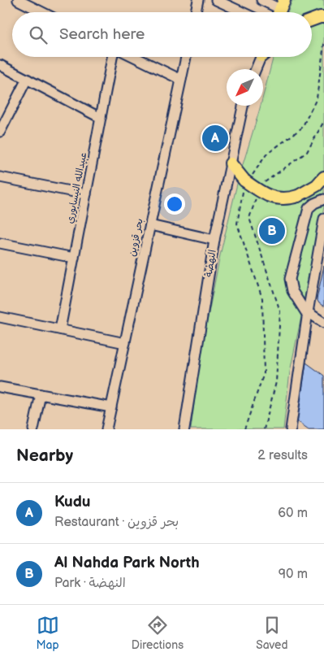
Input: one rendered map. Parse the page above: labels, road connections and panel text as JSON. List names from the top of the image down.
{
  "streets": {
    "street": ["عبيدالله النيسابوري", "بحر قزوين", "النهضة"]
  },
  "north": "bottom left",
  "page": {
    "search": "Search here",
    "pins": ["A", "B"],
    "heading": ["Nearby", "2 results"],
    "list": [
      {
        "mark": "A",
        "name": "Kudu",
        "note": "Restaurant · بحر قزوين",
        "value": "60 m"
      },
      {
        "mark": "B",
        "name": "Al Nahda Park North",
        "note": "Park · النهضة",
        "value": "90 m"
      }
    ],
    "nav": ["Map", "Directions", "Saved"]
  }
}
